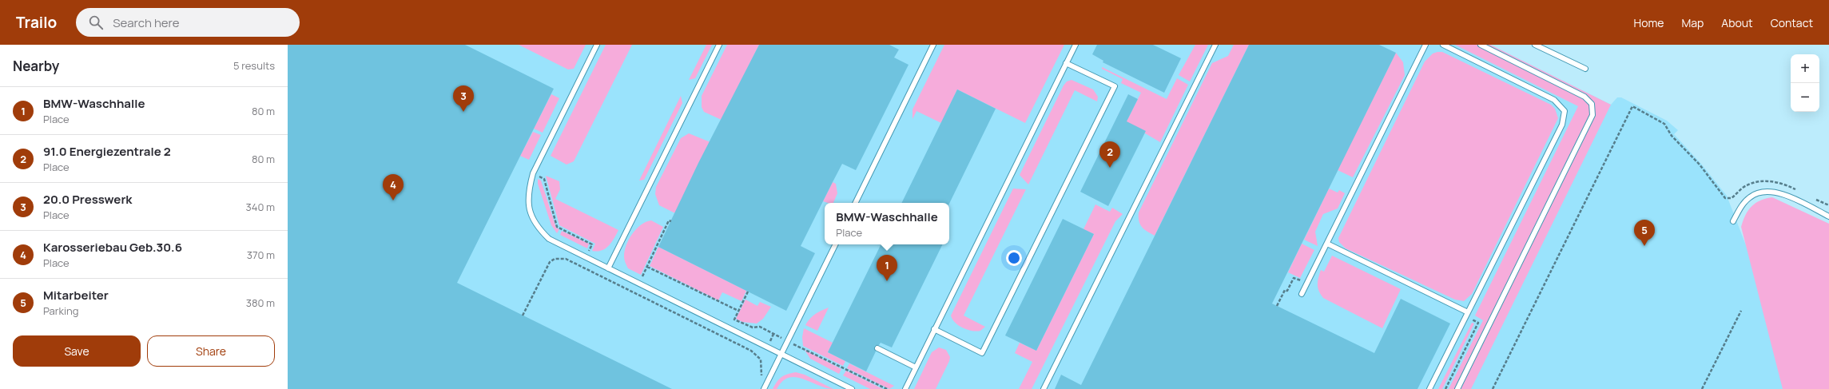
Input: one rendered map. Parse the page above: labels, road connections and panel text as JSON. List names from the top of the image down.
{
  "page": {
    "header": "Trailo",
    "search": "Search here",
    "nav": [
      "Home",
      "Map",
      "About",
      "Contact"
    ],
    "heading": ["Nearby", "5 results"],
    "map_buttons": ["+", "−"],
    "pins": [
      "3",
      "2",
      "4",
      "5",
      "1"
    ],
    "list": [
      {
        "mark": "1",
        "name": "BMW-Waschhalle",
        "note": "Place",
        "value": "80 m"
      },
      {
        "mark": "2",
        "name": "91.0 Energiezentrale 2",
        "note": "Place",
        "value": "80 m"
      },
      {
        "mark": "3",
        "name": "20.0 Presswerk",
        "note": "Place",
        "value": "340 m"
      },
      {
        "mark": "4",
        "name": "Karosseriebau Geb.30.6",
        "note": "Place",
        "value": "370 m"
      },
      {
        "mark": "5",
        "name": "Mitarbeiter",
        "note": "Parking",
        "value": "380 m"
      }
    ],
    "popup": ["BMW-Waschhalle", "Place"],
    "buttons": ["Save", "Share"]
  }
}
